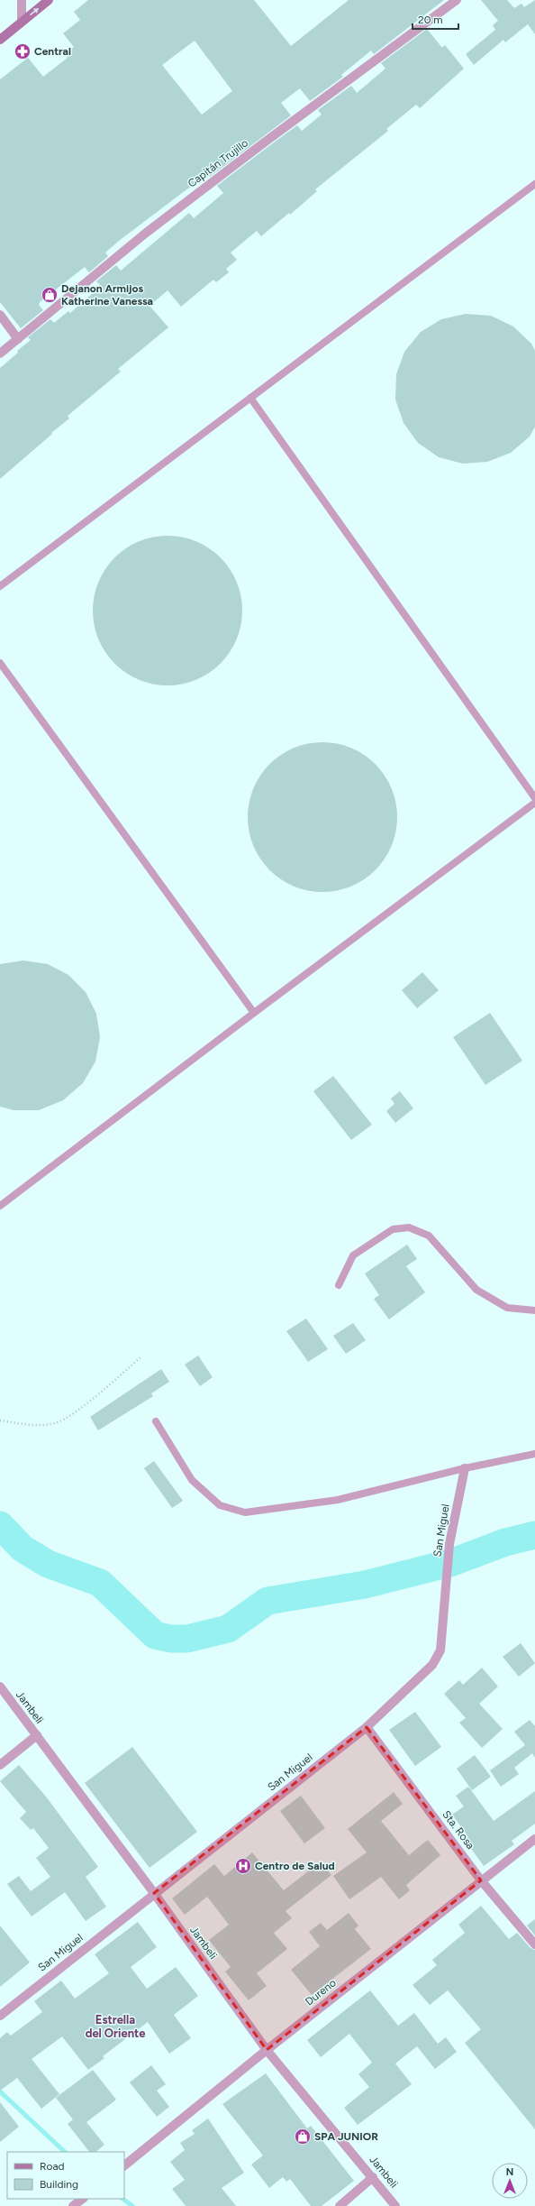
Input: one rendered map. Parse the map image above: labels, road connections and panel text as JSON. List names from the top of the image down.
{
  "streets": {
    "street": [
      "Capitán Trujillo",
      "San Miguel",
      "Jambeli",
      "Sta. Rosa",
      "Dureno"
    ]
  },
  "crossings": [
    ["San Miguel", "Jambeli"],
    ["San Miguel", "Sta. Rosa"],
    ["Jambeli", "Dureno"],
    ["Sta. Rosa", "Dureno"]
  ],
  "districts": ["Estrella del Oriente"],
  "places": {
    "pharmacy": ["Central"],
    "shop": ["Dejanon Armijos Katherine Vanessa", "SPA JUNIOR"],
    "hospital": ["Centro de Salud"]
  },
  "legend": ["Road", "Building"],
  "scale_bar": "20 m",
  "north": "top"
}
